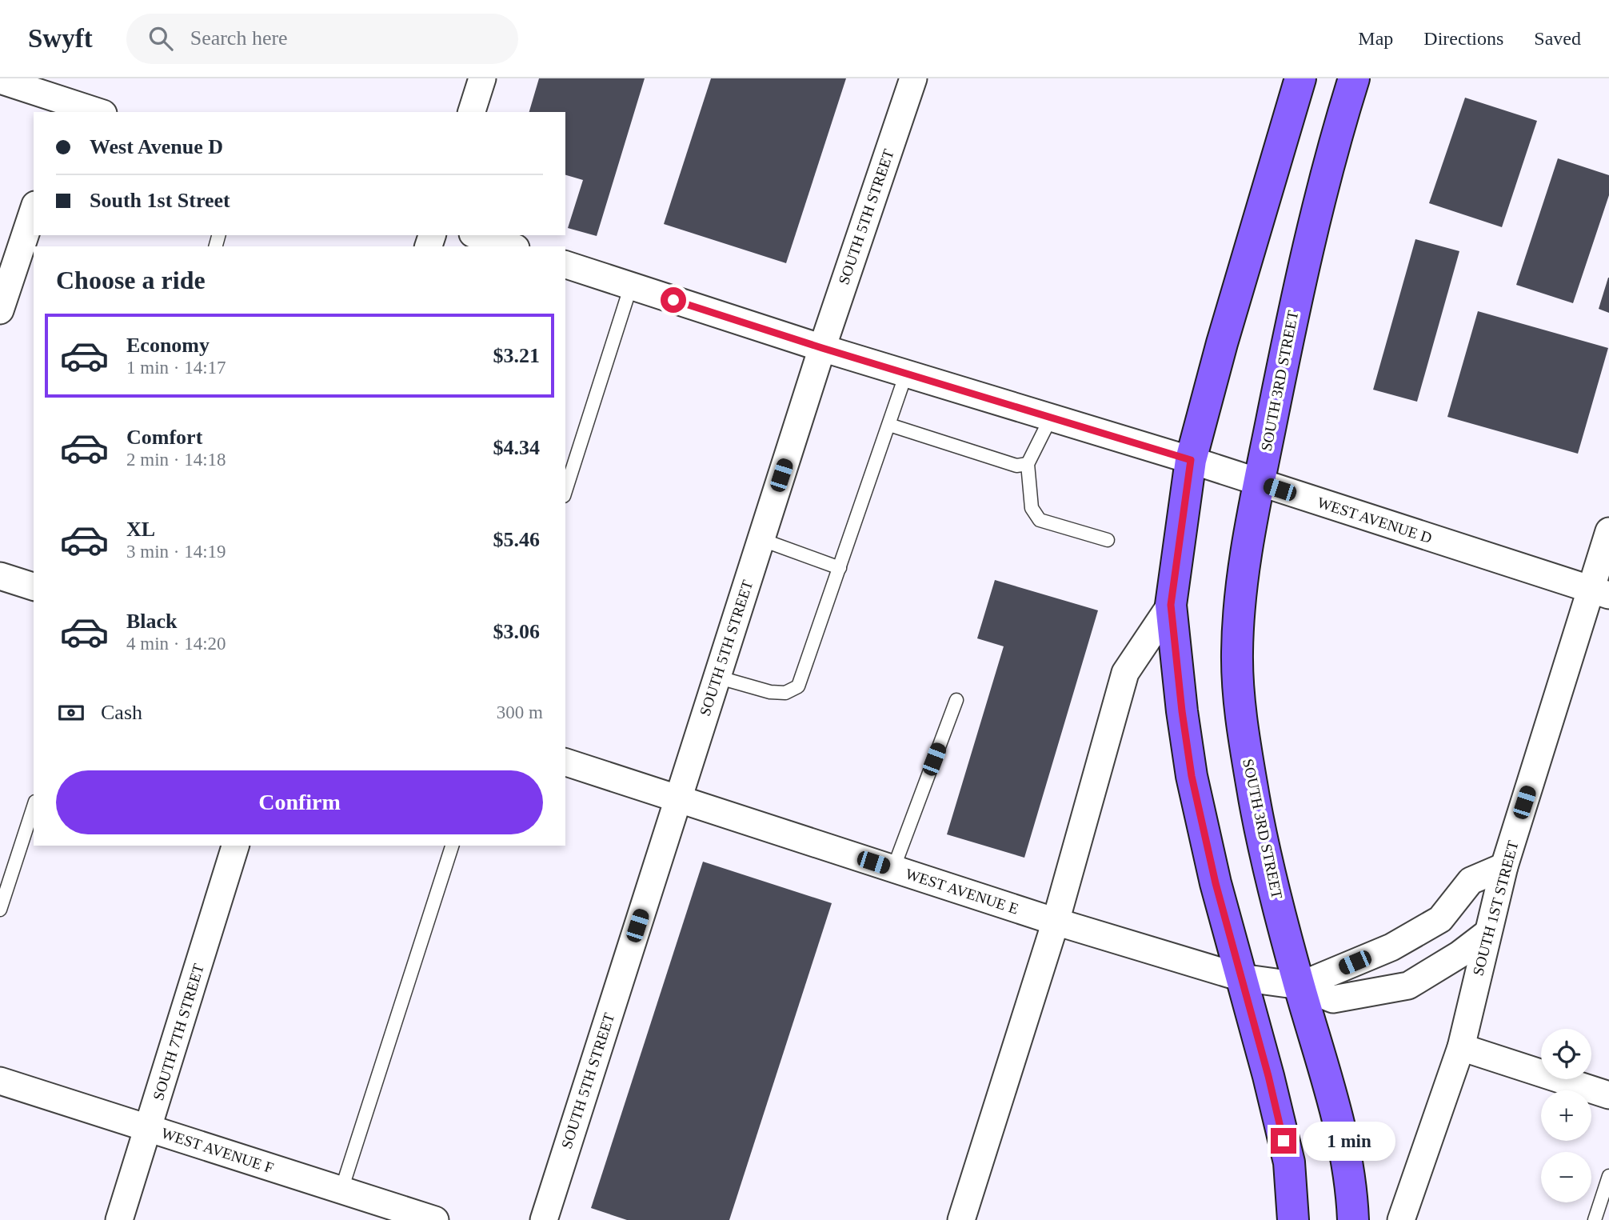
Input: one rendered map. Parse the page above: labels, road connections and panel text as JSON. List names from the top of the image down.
{
  "streets": {
    "main road": ["SOUTH 3RD STREET"],
    "street": [
      "SOUTH 5TH STREET",
      "WEST AVENUE D",
      "WEST AVENUE E",
      "SOUTH 1ST STREET",
      "SOUTH 7TH STREET",
      "WEST AVENUE F"
    ]
  },
  "crossings": [
    ["SOUTH 5TH STREET", "WEST AVENUE D"],
    ["SOUTH 5TH STREET", "WEST AVENUE E"],
    ["SOUTH 3RD STREET", "WEST AVENUE D"],
    ["SOUTH 3RD STREET", "WEST AVENUE E"],
    ["WEST AVENUE D", "SOUTH 1ST STREET"],
    ["WEST AVENUE E", "SOUTH 1ST STREET"],
    ["SOUTH 7TH STREET", "WEST AVENUE F"]
  ],
  "page": {
    "header": "Swyft",
    "search": "Search here",
    "nav": ["Map", "Directions", "Saved"],
    "banner": ["West Avenue D", "South 1st Street"],
    "heading": "Choose a ride",
    "list": [
      {
        "name": "Economy",
        "note": "1 min · 14:17",
        "value": "$3.21"
      },
      {
        "name": "Comfort",
        "note": "2 min · 14:18",
        "value": "$4.34"
      },
      {
        "name": "XL",
        "note": "3 min · 14:19",
        "value": "$5.46"
      },
      {
        "name": "Black",
        "note": "4 min · 14:20",
        "value": "$3.06"
      }
    ],
    "pay": ["Cash", "300 m"],
    "buttons": "Confirm",
    "map_buttons": ["+", "−"],
    "bubble": "1 min"
  }
}
